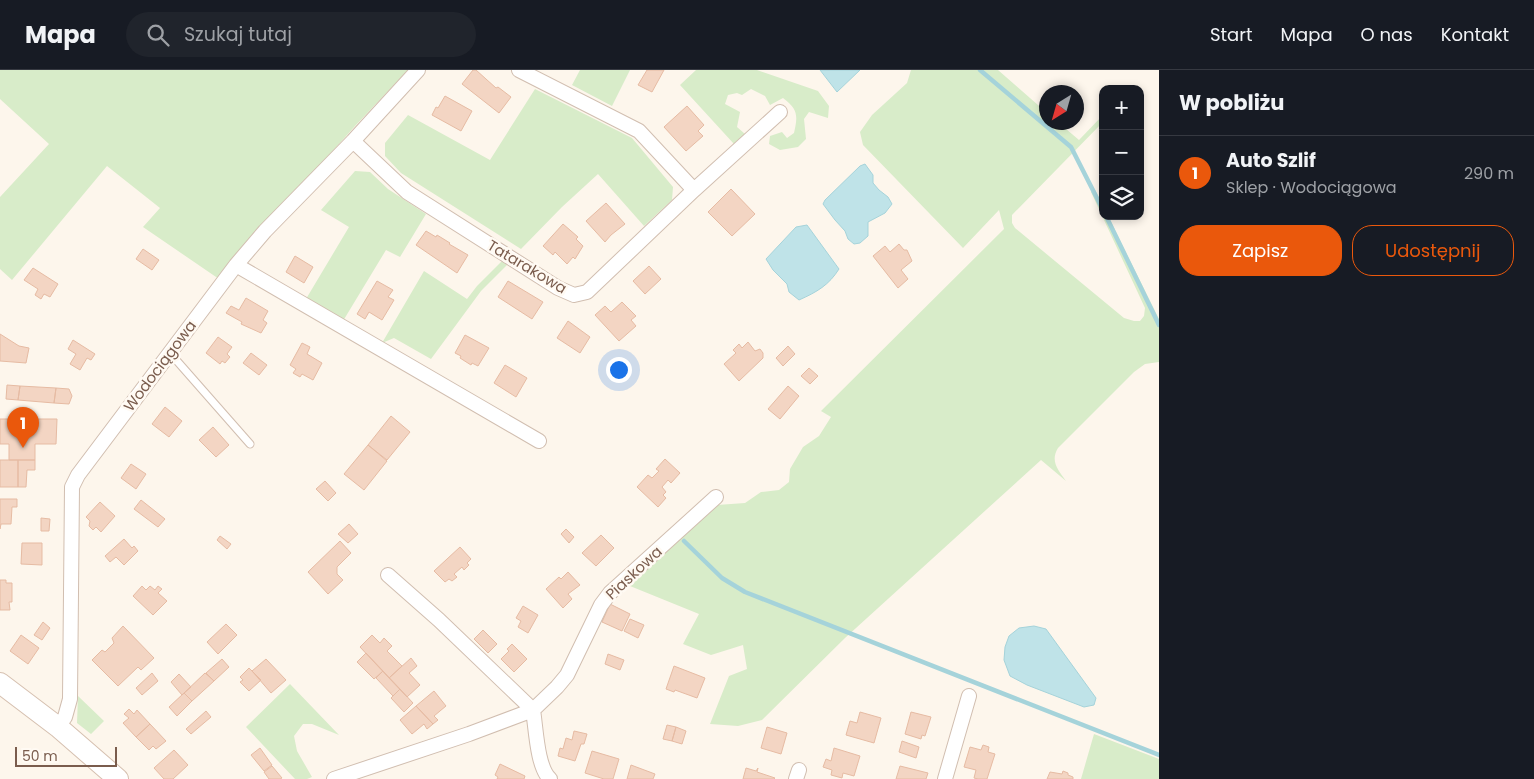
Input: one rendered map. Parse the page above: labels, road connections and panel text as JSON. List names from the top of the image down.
{
  "streets": {
    "street": ["Tatarakowa", "Wodociągowa", "Piaskowa"]
  },
  "crossings": [
    ["Tatarakowa", "Wodociągowa"]
  ],
  "scale_bar": "50 m",
  "north": "bottom left",
  "page": {
    "header": "Mapa",
    "search": "Szukaj tutaj",
    "nav": [
      "Start",
      "Mapa",
      "O nas",
      "Kontakt"
    ],
    "heading": "W pobliżu",
    "map_buttons": ["+", "−"],
    "list": [
      {
        "mark": "1",
        "name": "Auto Szlif",
        "note": "Sklep · Wodociągowa",
        "value": "290 m"
      }
    ],
    "buttons": ["Zapisz", "Udostępnij"],
    "pins": "1",
    "scale": "50 m"
  }
}
